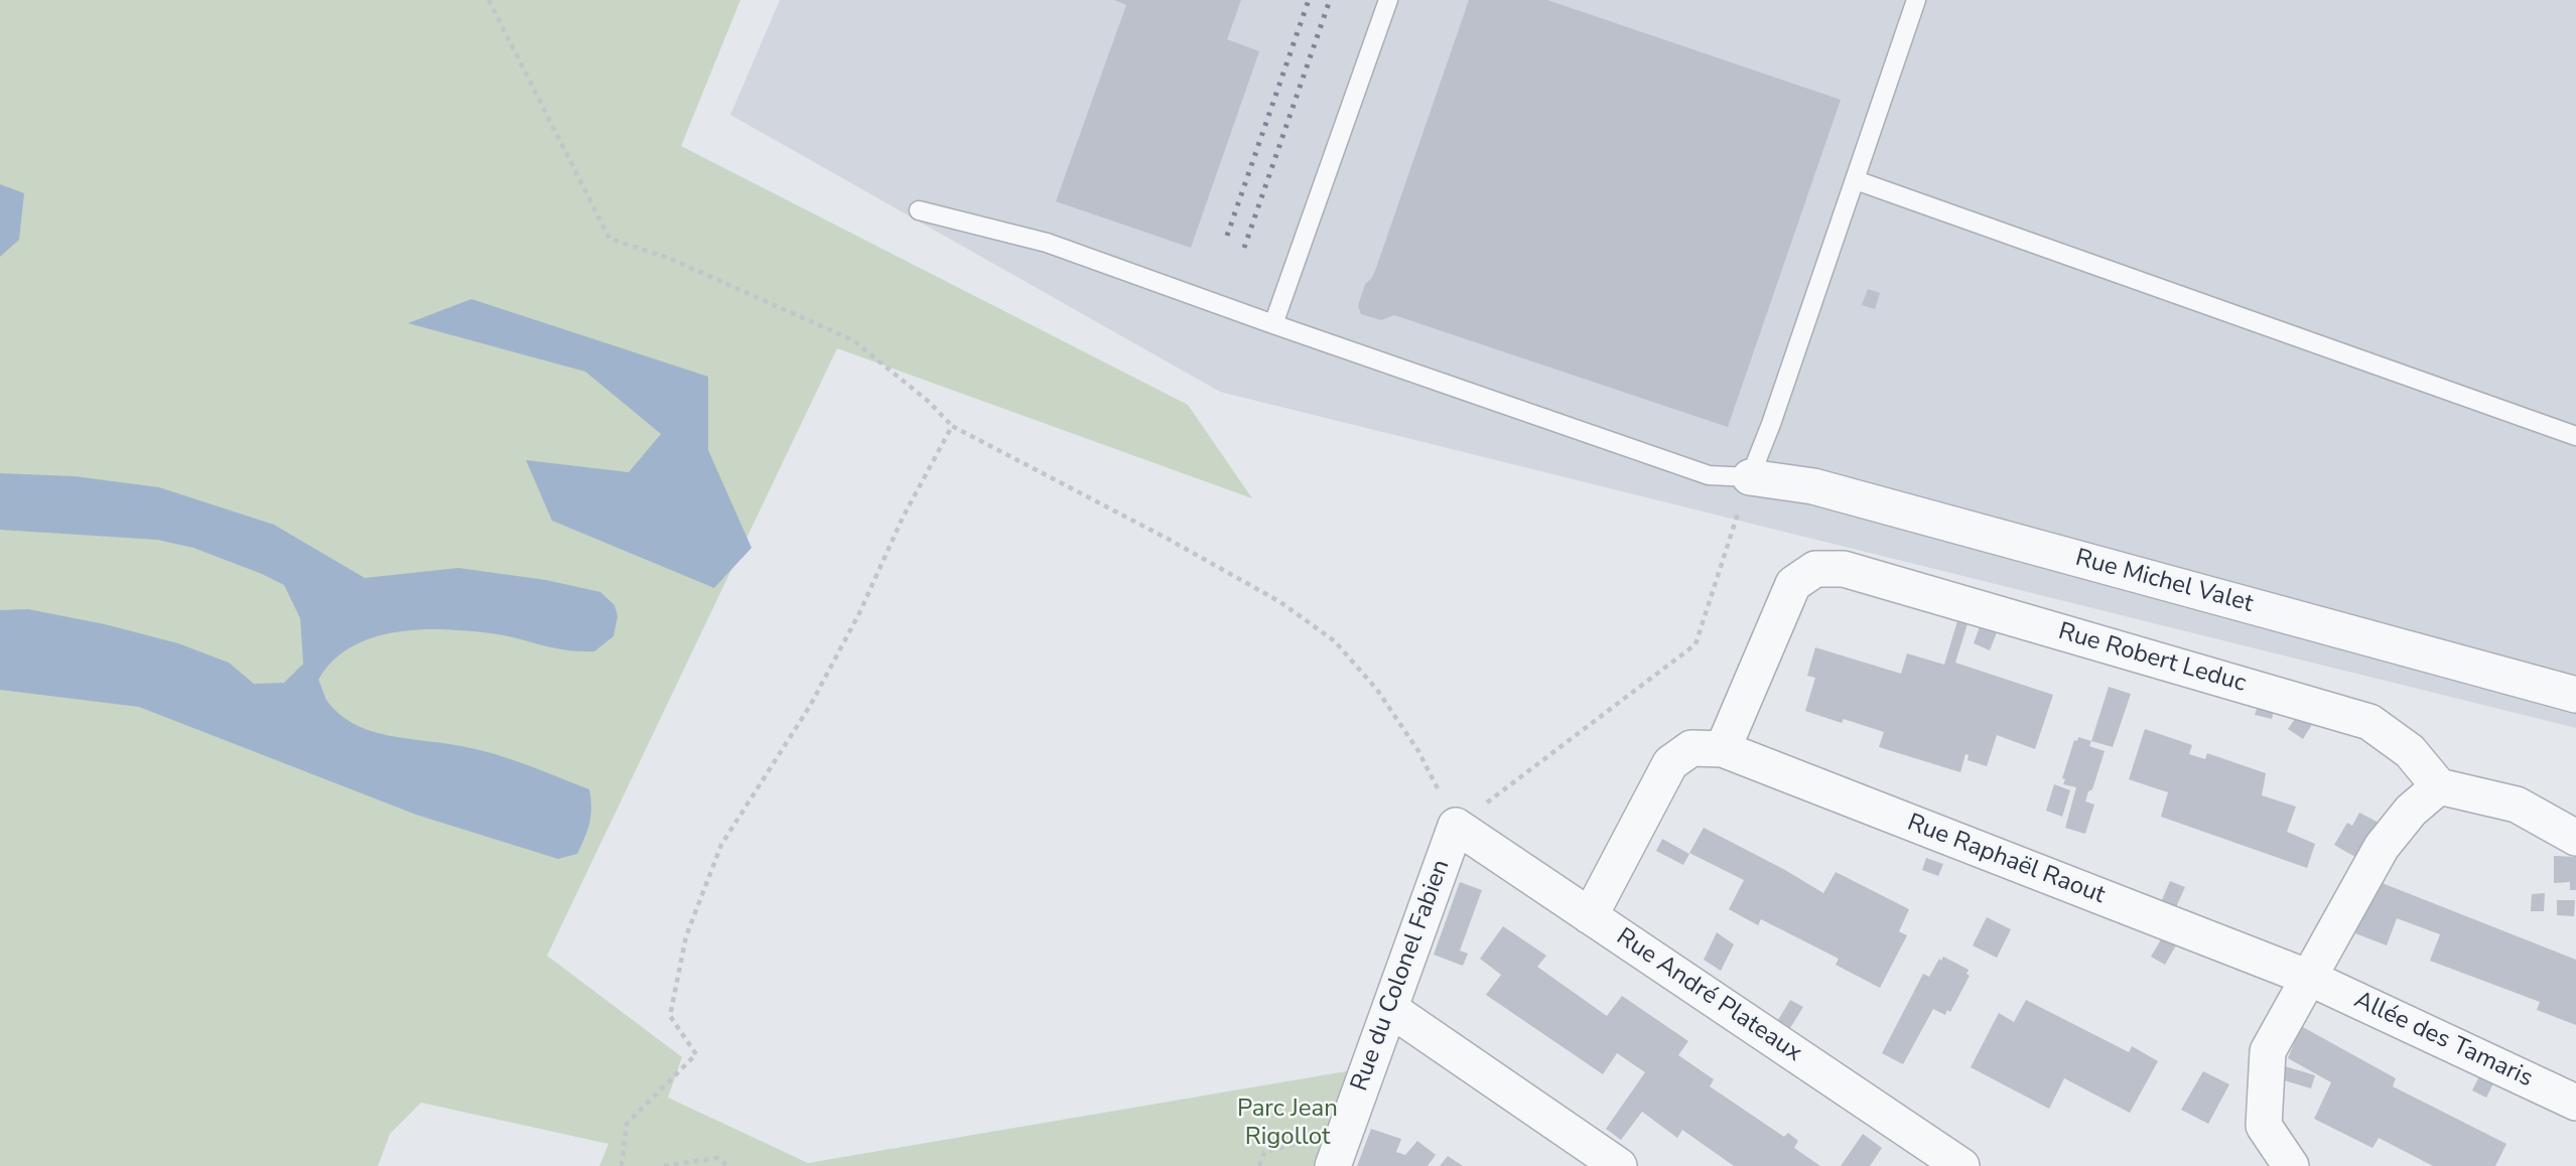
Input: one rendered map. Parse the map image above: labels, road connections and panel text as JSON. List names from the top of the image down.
{
  "streets": {
    "street": [
      "Rue Michel Valet",
      "Rue Robert Leduc",
      "Rue Raphaël Raout",
      "Rue du Colonel Fabien",
      "Rue André Plateaux",
      "Allée des Tamaris"
    ]
  },
  "crossings": [
    ["Rue Robert Leduc", "Rue Raphaël Raout"],
    ["Rue Raphaël Raout", "Rue André Plateaux"],
    ["Rue Raphaël Raout", "Allée des Tamaris"],
    ["Rue du Colonel Fabien", "Rue André Plateaux"]
  ],
  "parks": ["Parc Jean Rigollot"]
}
